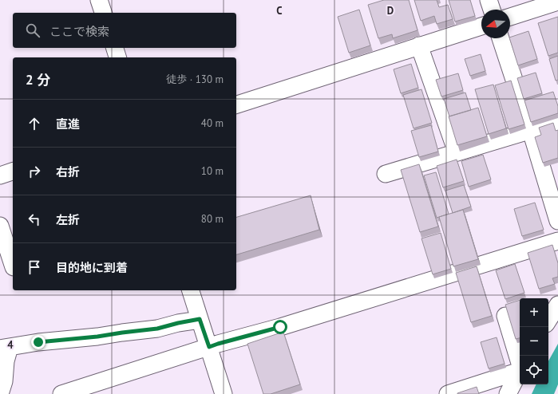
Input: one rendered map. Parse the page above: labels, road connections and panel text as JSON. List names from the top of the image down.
{
  "north": "left",
  "page": {
    "search": "ここで検索",
    "heading": ["2 分", "徒歩 · 130 m"],
    "list": [
      ["直進", "40 m"],
      ["右折", "10 m"],
      ["左折", "80 m"],
      "目的地に到着"
    ],
    "map_buttons": ["+", "−"]
  },
  "grid": {
    "columns": ["C", "D"],
    "rows": ["4"]
  }
}
